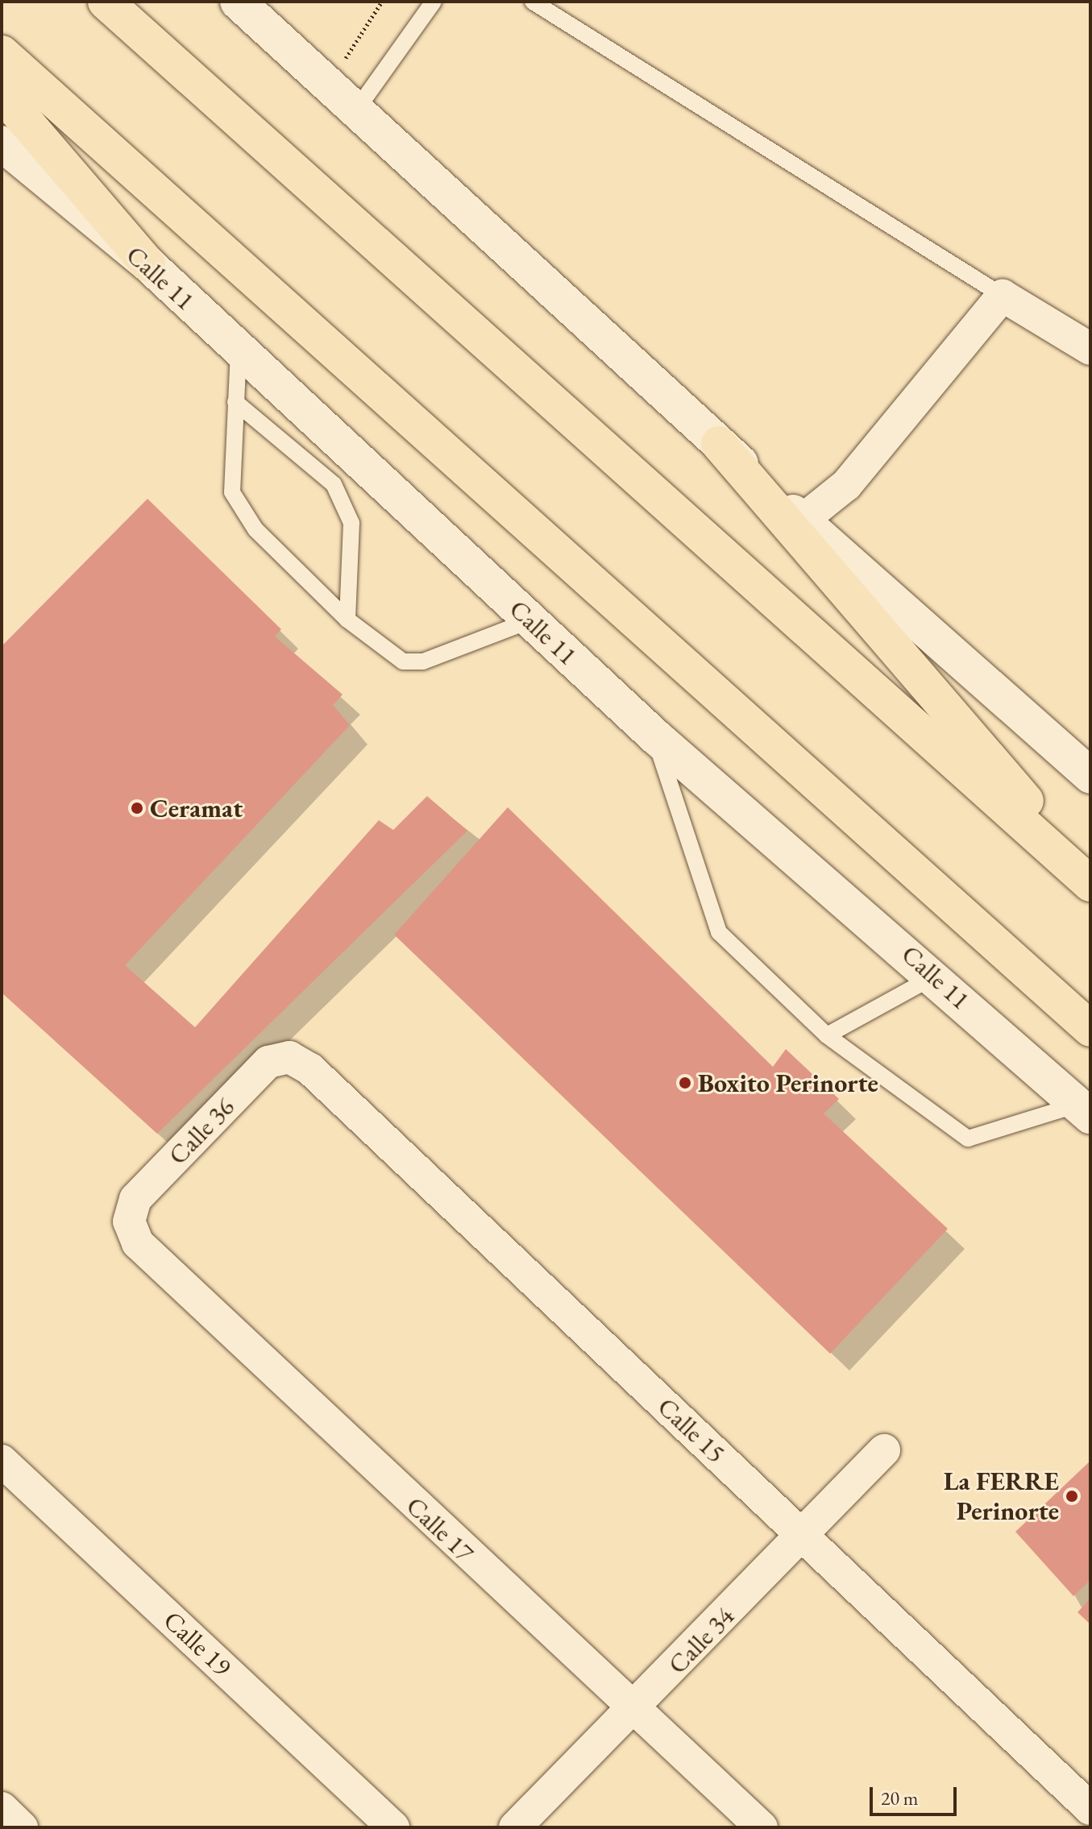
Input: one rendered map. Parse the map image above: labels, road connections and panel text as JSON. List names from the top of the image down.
{
  "streets": {
    "main road": ["Calle 11"],
    "street": [
      "Calle 36",
      "Calle 15",
      "Calle 17",
      "Calle 34",
      "Calle 19"
    ]
  },
  "crossings": [
    ["Calle 36", "Calle 15"],
    ["Calle 36", "Calle 17"],
    ["Calle 15", "Calle 34"],
    ["Calle 17", "Calle 34"]
  ],
  "places": ["Ceramat", "Boxito Perinorte", "La FERRE Perinorte"],
  "scale_bar": "20 m"
}
